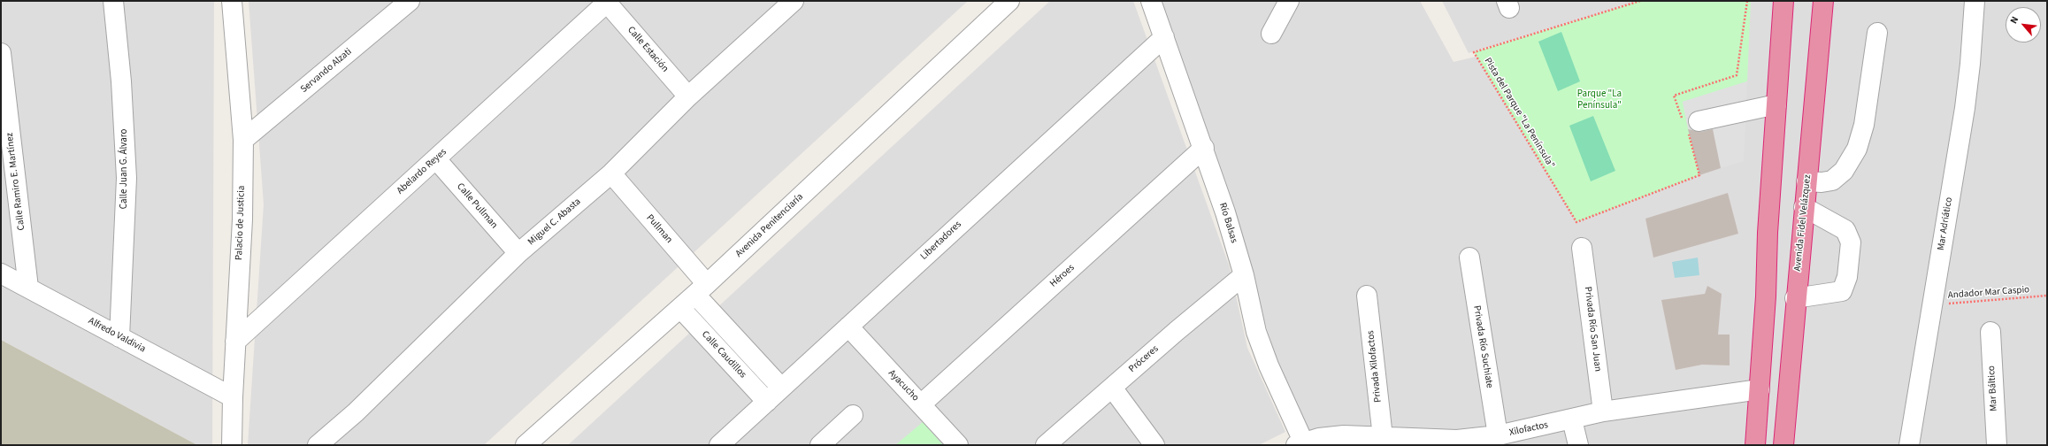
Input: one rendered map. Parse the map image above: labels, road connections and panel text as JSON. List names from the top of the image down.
{
  "streets": {
    "highway": ["Avenida Fidel Velázquez"],
    "street": [
      "Calle Estación",
      "Servando Alzati",
      "Calle Juan G. Álvaro",
      "Abelardo Reyes",
      "Calle Ramiro E. Martínez",
      "Calle Pullman",
      "Miguel C. Abasta",
      "Palacio de Justicia",
      "Río Balsas",
      "Mar Adriático",
      "Avenida Penitenciaría",
      "Pullman",
      "Libertadores",
      "Héroes",
      "Privada Río San Juan",
      "Alfredo Valdivia",
      "Privada Río Suchiate",
      "Calle Caudillos",
      "Próceres",
      "Privada Xilofactos",
      "Ayacucho",
      "Mar Báltico",
      "Xilofactos"
    ],
    "path": ["Pista del Parque \"La Península\"", "Andador Mar Caspio"]
  },
  "crossings": [
    ["Calle Estación", "Abelardo Reyes"],
    ["Calle Estación", "Miguel C. Abasta"],
    ["Servando Alzati", "Palacio de Justicia"],
    ["Calle Juan G. Álvaro", "Alfredo Valdivia"],
    ["Abelardo Reyes", "Calle Pullman"],
    ["Abelardo Reyes", "Palacio de Justicia"],
    ["Calle Ramiro E. Martínez", "Alfredo Valdivia"],
    ["Calle Pullman", "Miguel C. Abasta"],
    ["Miguel C. Abasta", "Pullman"],
    ["Palacio de Justicia", "Alfredo Valdivia"],
    ["Río Balsas", "Libertadores"],
    ["Río Balsas", "Héroes"],
    ["Río Balsas", "Próceres"],
    ["Río Balsas", "Xilofactos"],
    ["Mar Adriático", "Andador Mar Caspio"],
    ["Avenida Penitenciaría", "Pullman"],
    ["Avenida Penitenciaría", "Calle Caudillos"],
    ["Pullman", "Calle Caudillos"],
    ["Libertadores", "Calle Caudillos"],
    ["Libertadores", "Ayacucho"],
    ["Héroes", "Ayacucho"],
    ["Privada Río San Juan", "Xilofactos"],
    ["Privada Río Suchiate", "Xilofactos"],
    ["Privada Xilofactos", "Xilofactos"]
  ],
  "parks": ["Parque \"La Península\""],
  "north": "top left"
}
